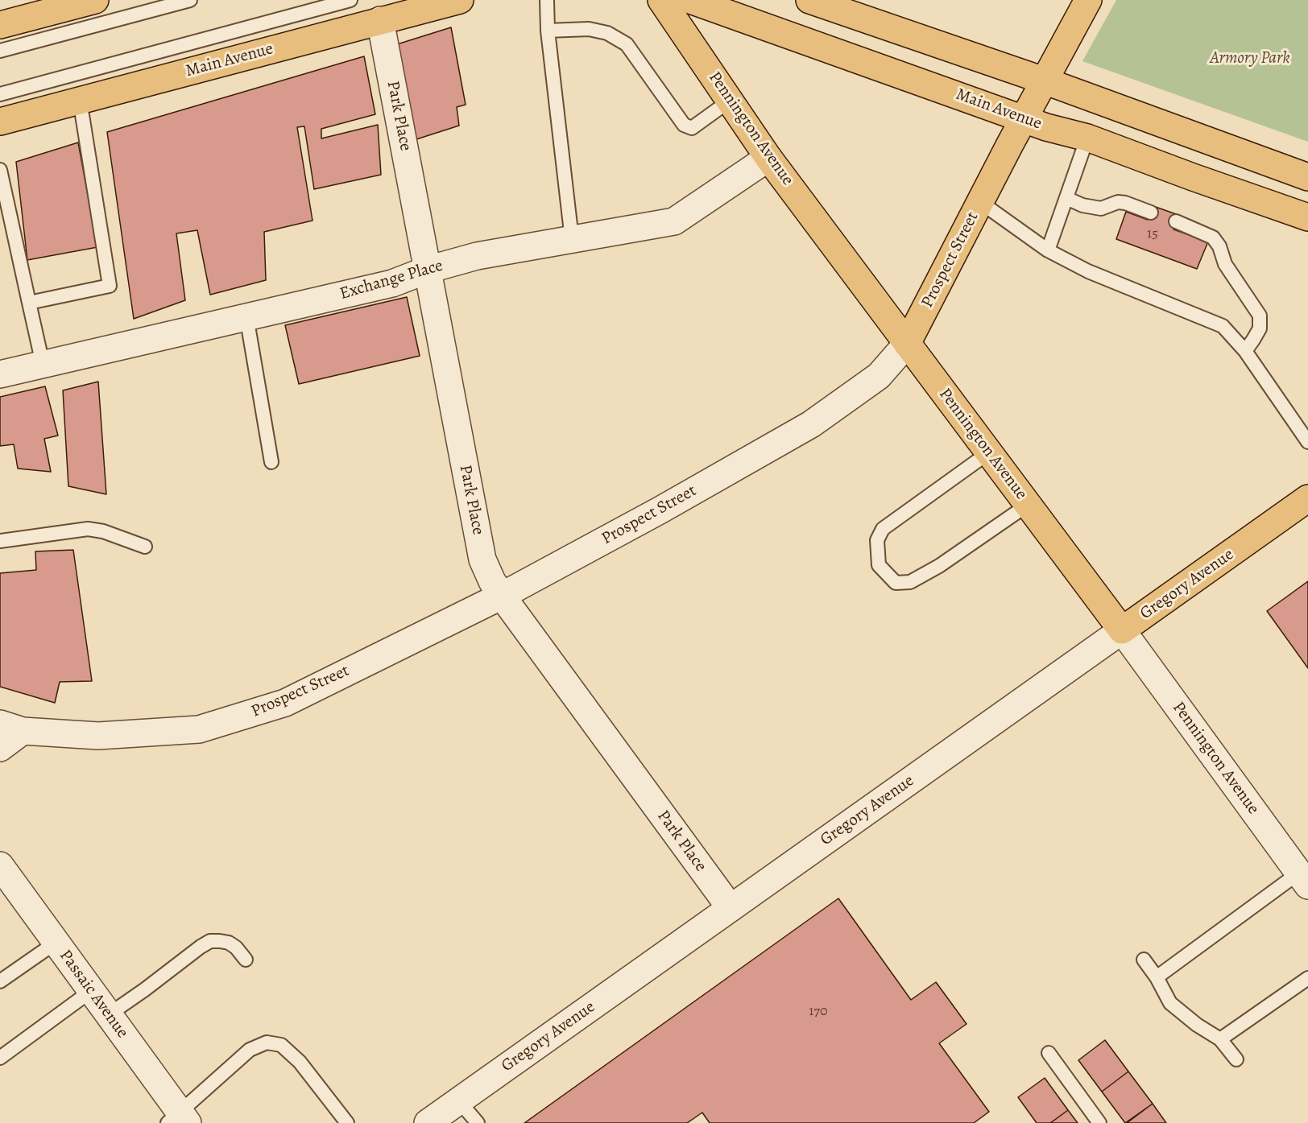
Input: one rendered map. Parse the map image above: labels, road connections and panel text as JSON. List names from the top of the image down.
{
  "streets": {
    "main road": [
      "Main Avenue",
      "Pennington Avenue",
      "Prospect Street",
      "Gregory Avenue"
    ],
    "street": ["Park Place", "Exchange Place", "Passaic Avenue"]
  },
  "crossings": [
    ["Main Avenue", "Park Place"],
    ["Main Avenue", "Prospect Street"],
    ["Park Place", "Prospect Street"],
    ["Park Place", "Exchange Place"],
    ["Park Place", "Gregory Avenue"],
    ["Pennington Avenue", "Prospect Street"],
    ["Pennington Avenue", "Exchange Place"],
    ["Pennington Avenue", "Gregory Avenue"]
  ],
  "parks": ["Armory Park"],
  "house_numbers": ["15", "170"]
}
